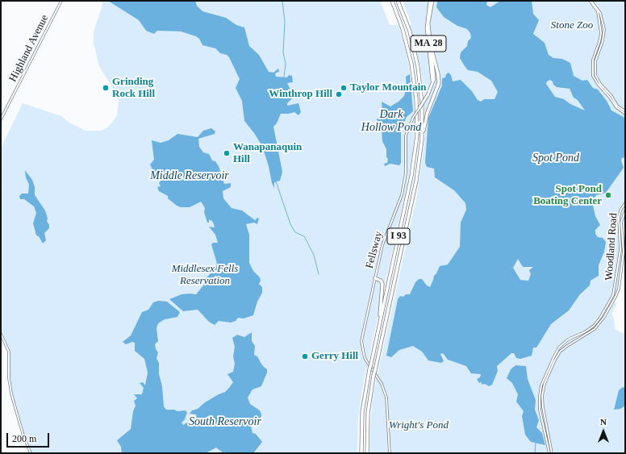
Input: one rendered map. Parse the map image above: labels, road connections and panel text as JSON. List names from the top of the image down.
{
  "streets": {
    "highway": ["I 93"],
    "main road": [
      "MA 28",
      "Highland Avenue",
      "Woodland Road",
      "Fellsway"
    ]
  },
  "water": [
    "Dark Hollow Pond",
    "Spot Pond",
    "Middle Reservoir",
    "South Reservoir"
  ],
  "parks": ["Stone Zoo", "Middlesex Fells Reservation", "Wright's Pond"],
  "places": [
    "Grinding Rock Hill",
    "Taylor Mountain",
    "Winthrop Hill",
    "Wanapanaquin Hill",
    "Spot Pond Boating Center",
    "Gerry Hill"
  ],
  "scale_bar": "200 m",
  "north": "top"
}
